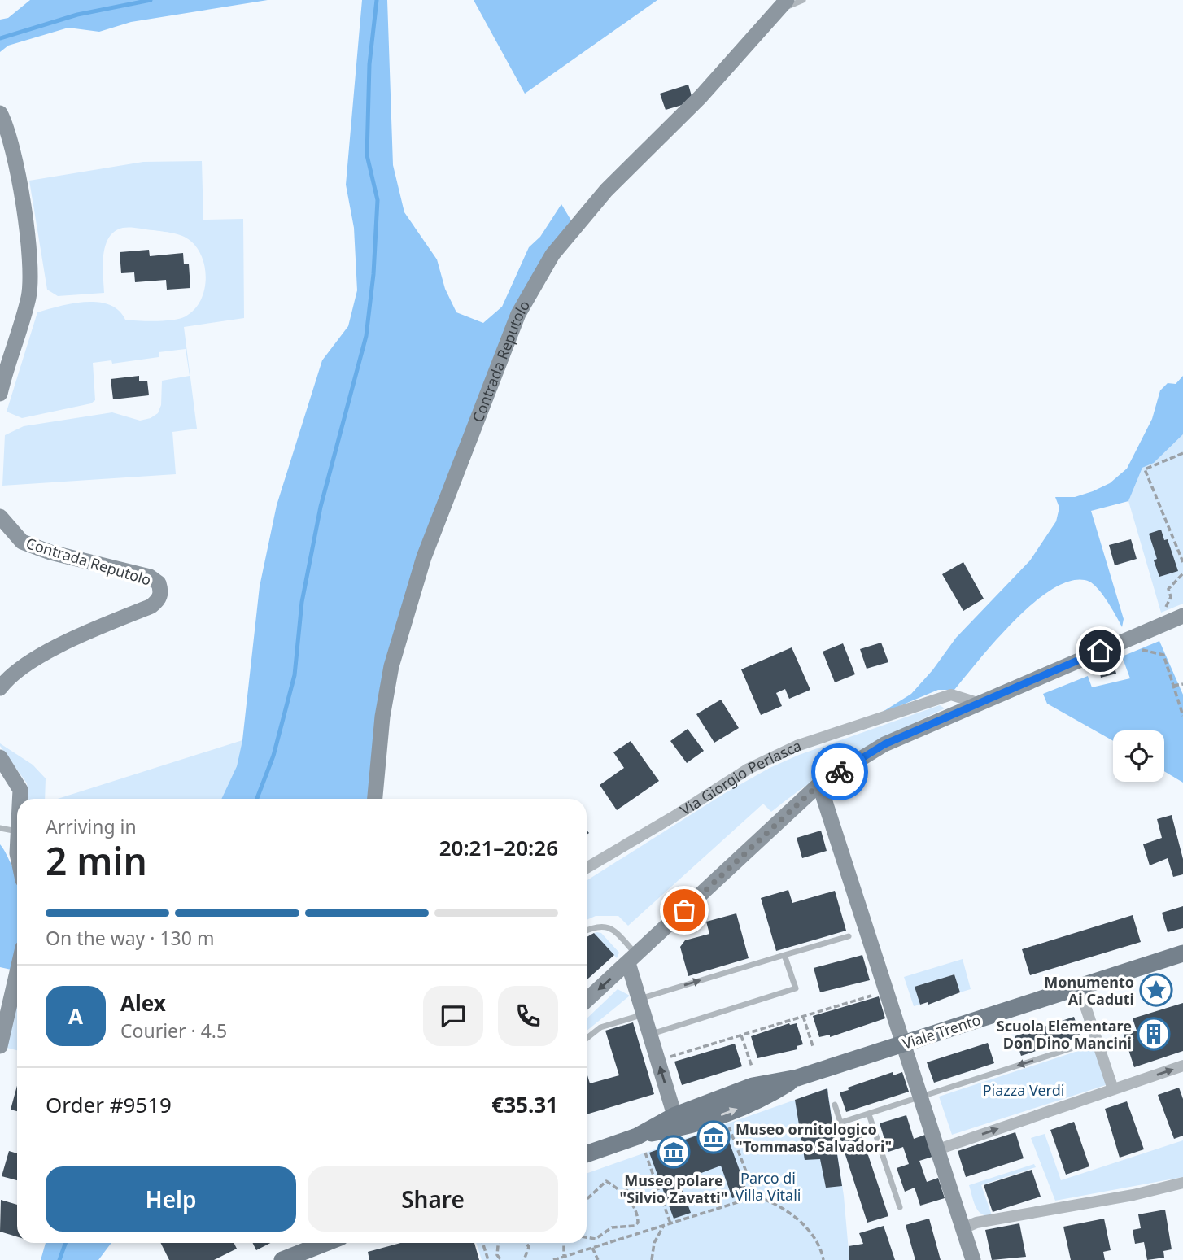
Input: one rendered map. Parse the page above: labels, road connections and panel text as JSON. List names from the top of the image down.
{
  "streets": {
    "main road": ["Viale Trento"],
    "street": ["Contrada Reputolo", "Via Giorgio Perlasca"]
  },
  "parks": ["Piazza Verdi", "Parco di Villa Vitali"],
  "places": {
    "place": ["Monumento Ai Caduti"],
    "building": ["Scuola Elementare Don Dino Mancini"],
    "museum": ["Museo ornitologico \"Tommaso Salvadori\"", "Museo polare \"Silvio Zavatti\""]
  },
  "page": {
    "heading": ["2 min", "Arriving in", "20:21–20:26"],
    "panel": [
      "Alex",
      "Courier · 4.5",
      "Order #9519",
      "€35.31"
    ],
    "bar": "On the way · 130 m",
    "round": "A",
    "buttons": ["Help", "Share"]
  }
}
